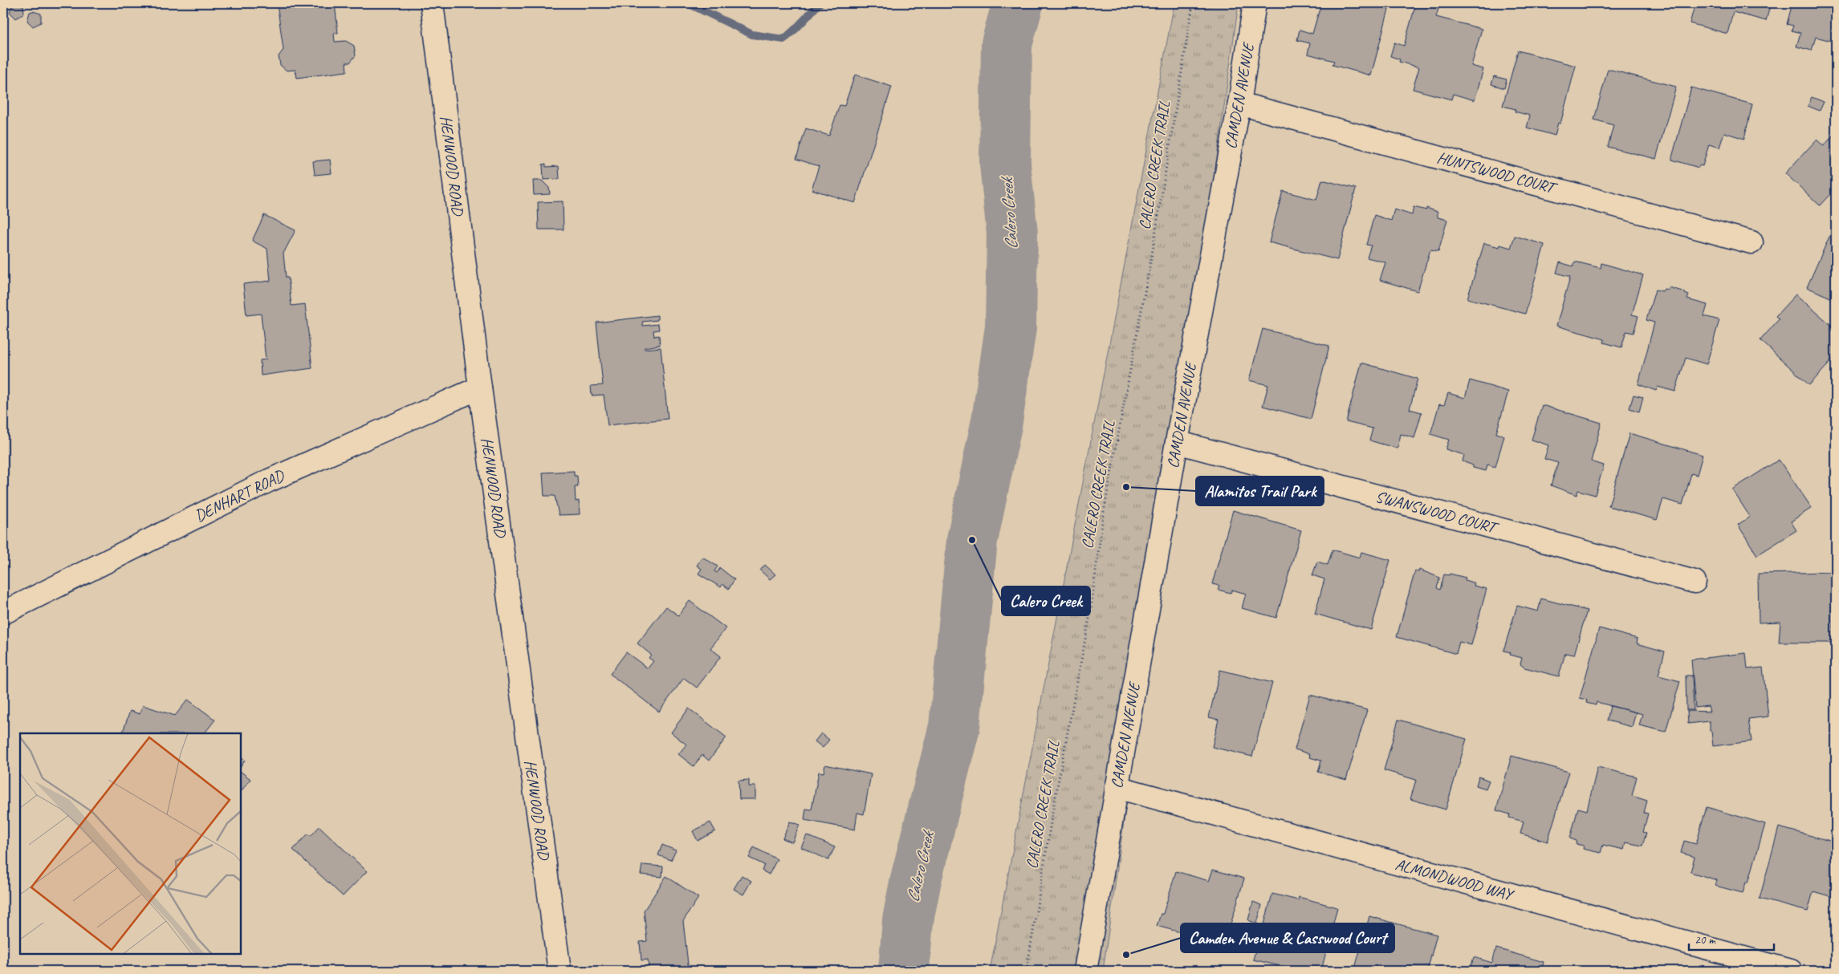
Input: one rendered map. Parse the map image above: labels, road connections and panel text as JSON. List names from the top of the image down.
{
  "streets": {
    "street": [
      "CAMDEN AVENUE",
      "HENWOOD ROAD",
      "HUNTSWOOD COURT",
      "DENHART ROAD",
      "SWANSWOOD COURT",
      "ALMONDWOOD WAY"
    ],
    "path": ["CALERO CREEK TRAIL"]
  },
  "crossings": [
    ["CAMDEN AVENUE", "HUNTSWOOD COURT"],
    ["CAMDEN AVENUE", "SWANSWOOD COURT"],
    ["CAMDEN AVENUE", "ALMONDWOOD WAY"],
    ["HENWOOD ROAD", "DENHART ROAD"]
  ],
  "water": ["Calero Creek"],
  "places": ["Alamitos Trail Park", "Calero Creek", "Camden Avenue & Casswood Court"],
  "scale_bar": "20 m"
}
